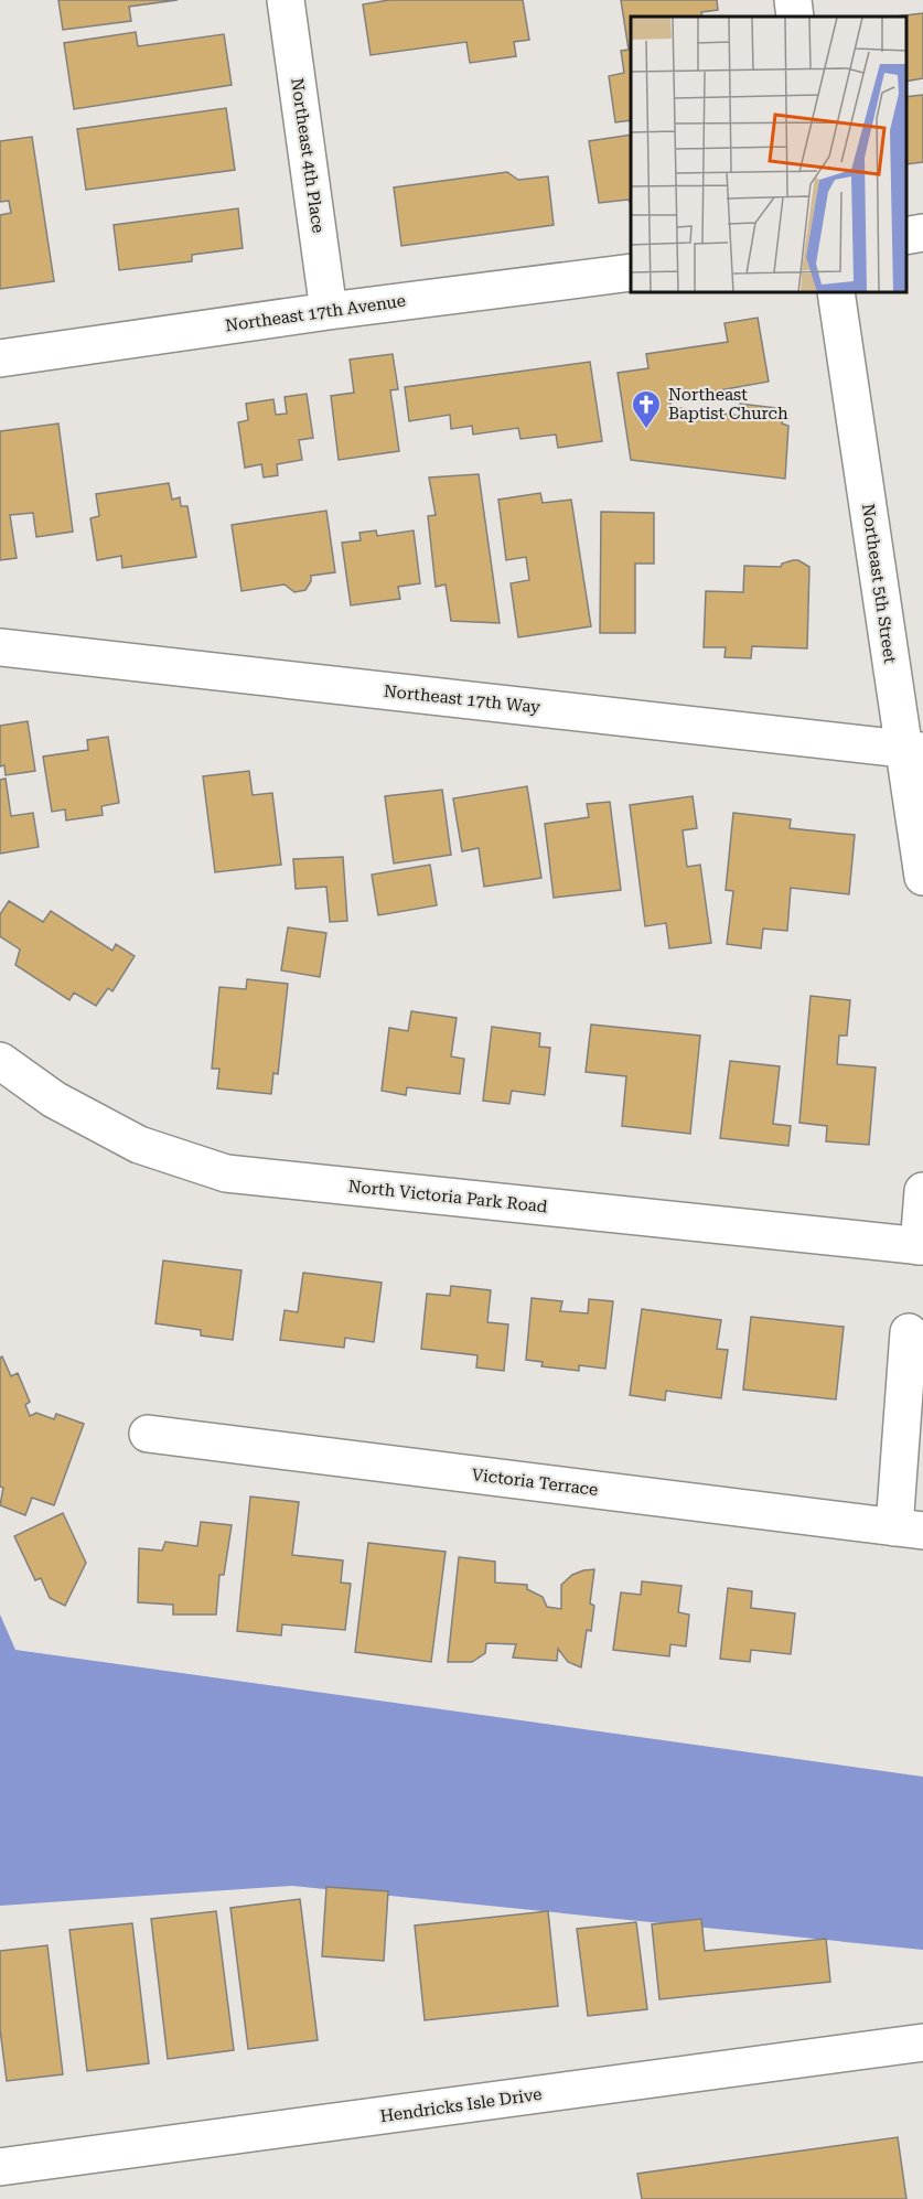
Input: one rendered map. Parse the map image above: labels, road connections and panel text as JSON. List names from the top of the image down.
{
  "streets": {
    "street": [
      "Northeast 4th Place",
      "Northeast 17th Avenue",
      "Northeast 5th Street",
      "Northeast 17th Way",
      "North Victoria Park Road",
      "Victoria Terrace",
      "Hendricks Isle Drive"
    ]
  },
  "crossings": [
    ["Northeast 4th Place", "Northeast 17th Avenue"],
    ["Northeast 5th Street", "Northeast 17th Way"]
  ],
  "places": {
    "church": ["Northeast Baptist Church"]
  }
}
